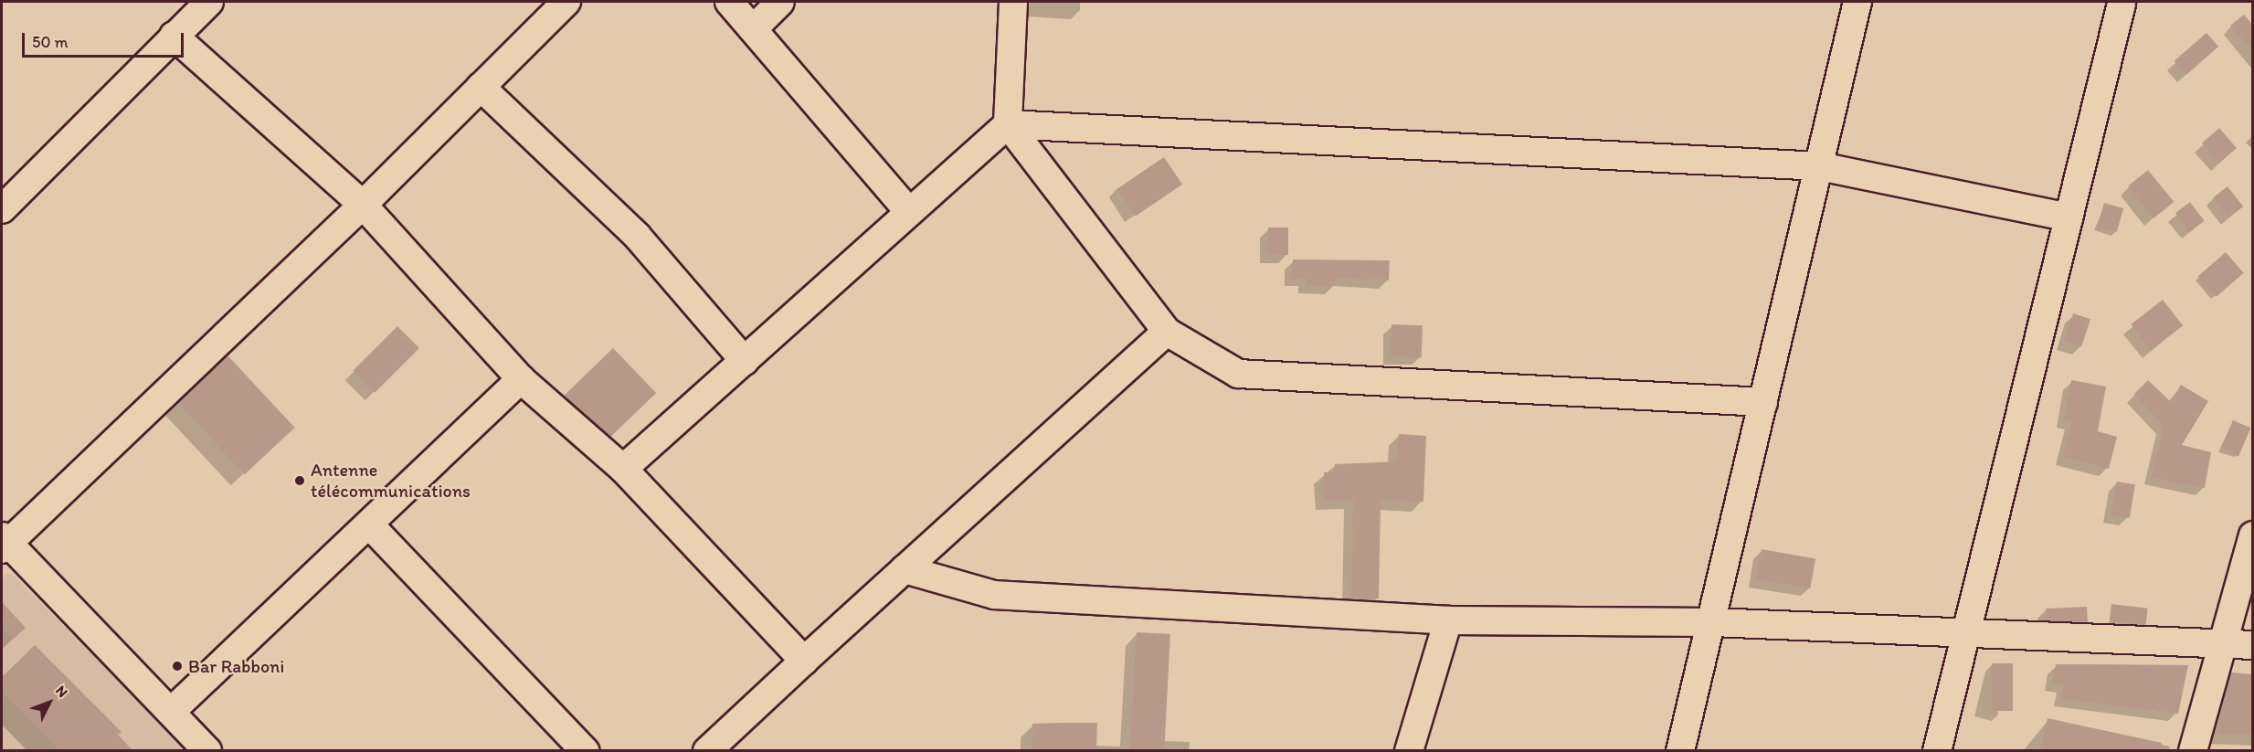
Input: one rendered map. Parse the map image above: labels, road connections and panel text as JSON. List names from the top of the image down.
{
  "places": ["Antenne télécommunications", "Bar Rabboni"],
  "scale_bar": "50 m",
  "north": "top right"
}
